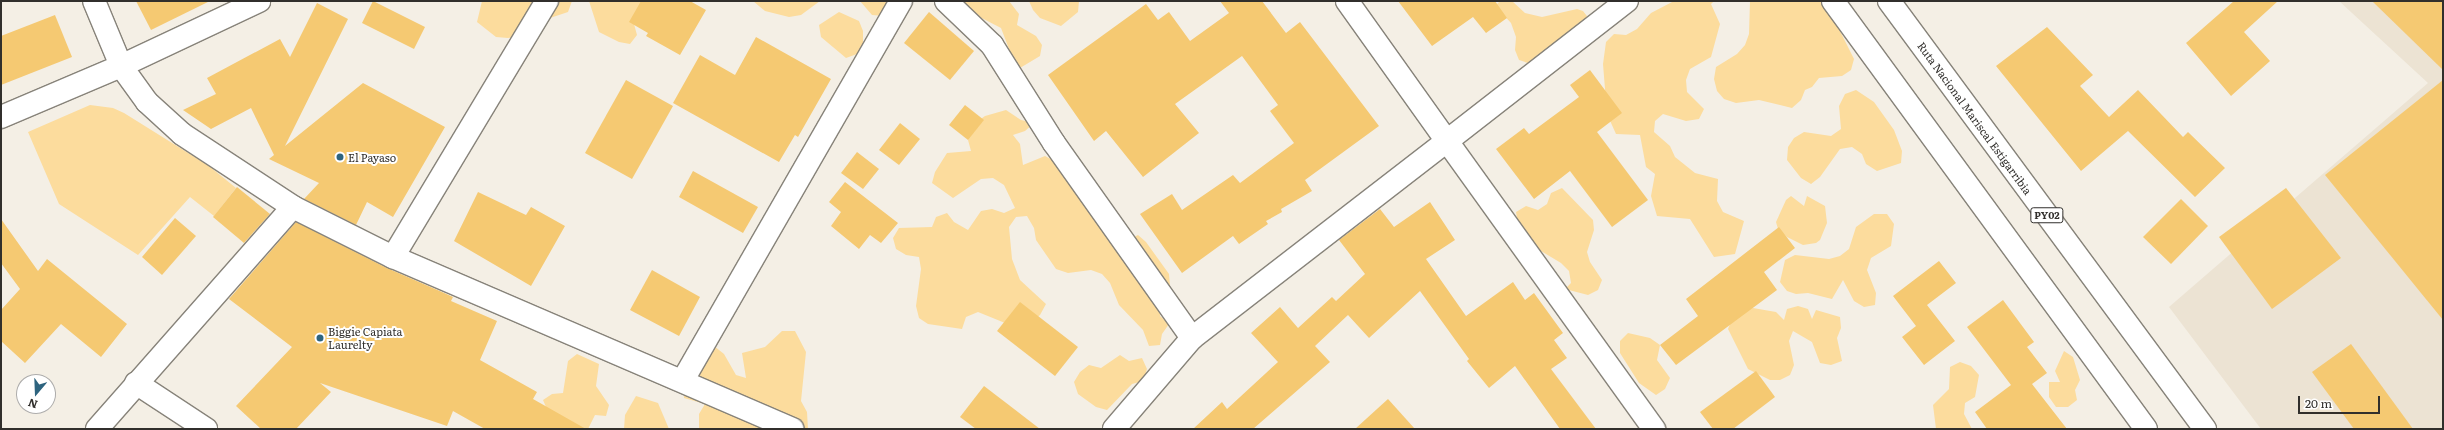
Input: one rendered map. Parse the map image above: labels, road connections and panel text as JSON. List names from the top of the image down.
{
  "streets": {
    "main road": ["Ruta Nacional Mariscal Estigarribia", "PY02"]
  },
  "places": ["El Payaso", "Biggie Capiata Laurelty"],
  "scale_bar": "20 m",
  "north": "bottom"
}
